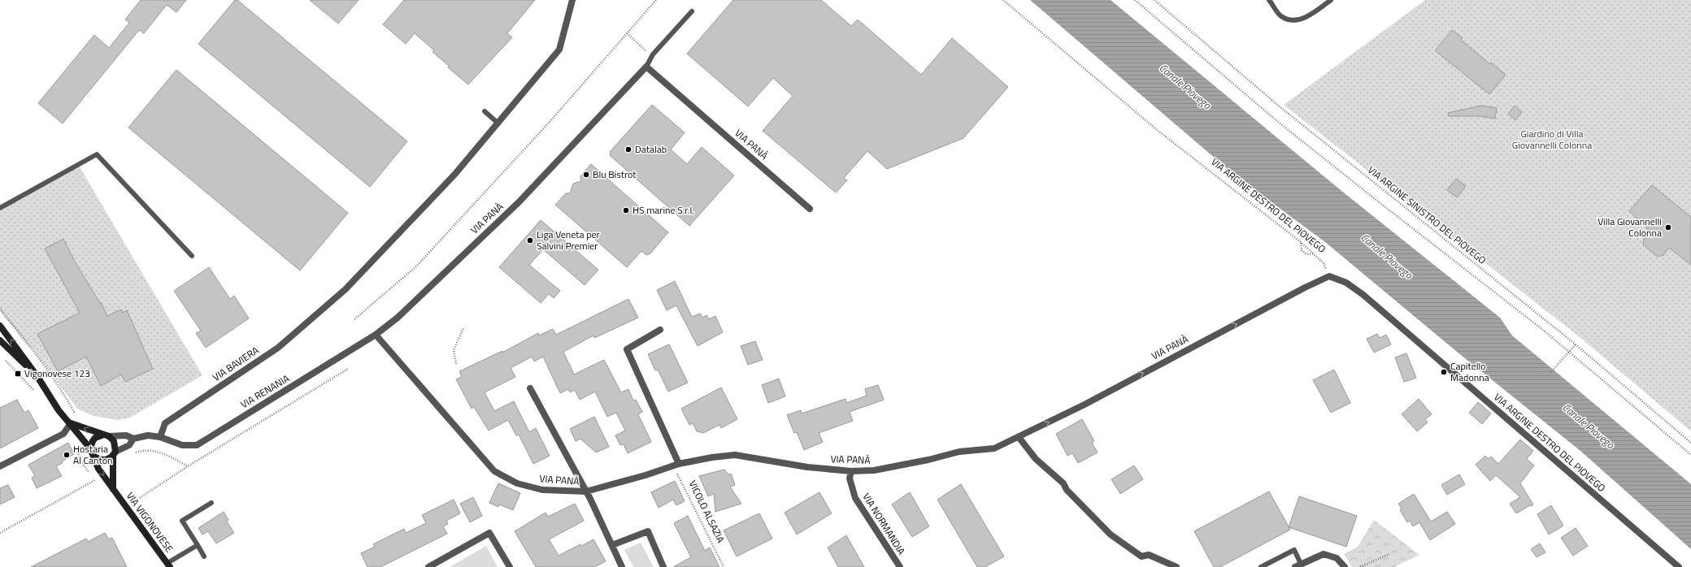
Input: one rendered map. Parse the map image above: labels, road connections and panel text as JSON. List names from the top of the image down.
{
  "streets": {
    "main road": ["VIA VIGONOVESE"],
    "street": [
      "VIA PANÀ",
      "VIA ARGINE DESTRO DEL PIOVEGO",
      "VIA BAVIERA",
      "VIA RENANIA",
      "VIA NORMANDIA"
    ],
    "path": ["VIA ARGINE SINISTRO DEL PIOVEGO", "VICOLO ALSAZIA"]
  },
  "crossings": [
    ["VIA PANÀ", "VIA ARGINE DESTRO DEL PIOVEGO"],
    ["VIA PANÀ", "VIA RENANIA"],
    ["VIA PANÀ", "VICOLO ALSAZIA"],
    ["VIA PANÀ", "VIA NORMANDIA"],
    ["VIA BAVIERA", "VIA RENANIA"]
  ],
  "water": ["Canale Piovego"],
  "parks": ["Giardino di Villa Giovannelli Colonna"],
  "places": {
    "other": [
      "Datalab",
      "Blu Bistrot",
      "HS marine S.r.l.",
      "Villa Giovannelli Colonna",
      "Liga Veneta per Salvini Premier",
      "Capitello Madonna",
      "Hostaria Al Canton"
    ],
    "transit": ["Vigonovese 123"]
  }
}
